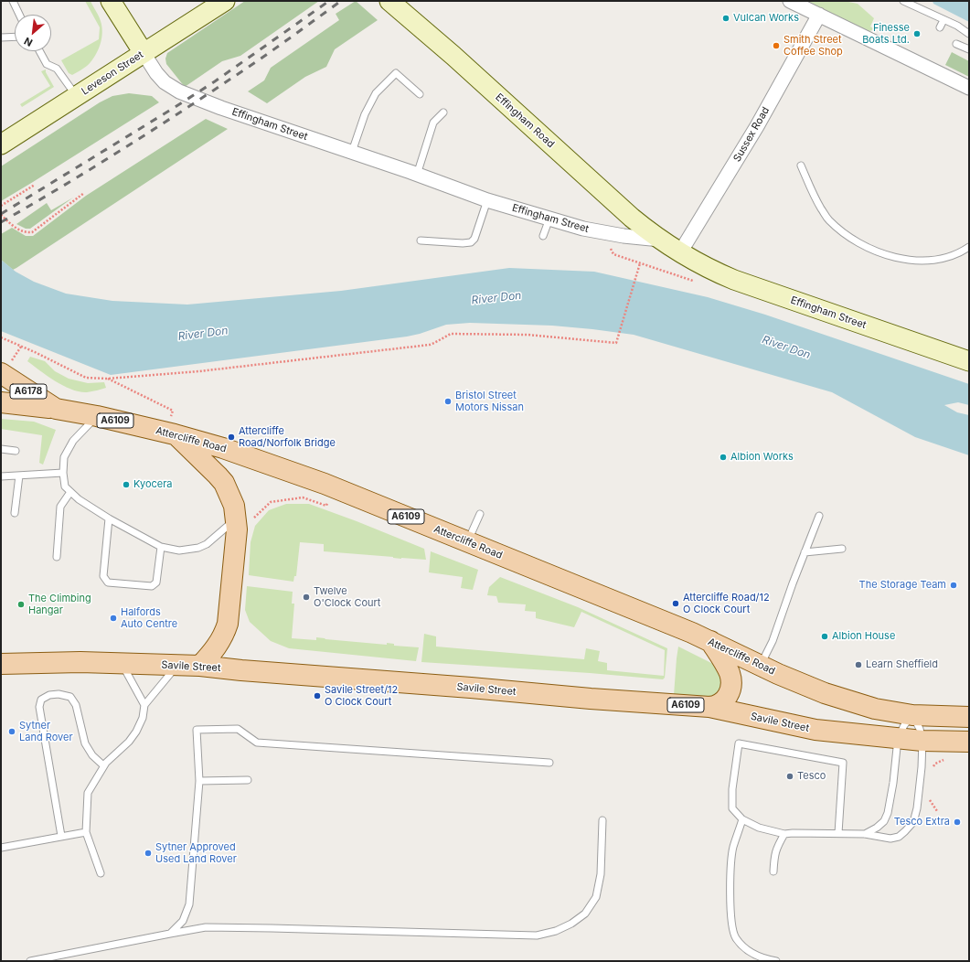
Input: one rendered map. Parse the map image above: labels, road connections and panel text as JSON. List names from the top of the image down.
{
  "streets": {
    "main road": [
      "Leveson Street",
      "Effingham Road",
      "Effingham Street",
      "A6178",
      "A6109",
      "Attercliffe Road",
      "Savile Street"
    ],
    "street": ["Sussex Road"]
  },
  "crossings": [
    ["Leveson Street", "Effingham Street"],
    ["Effingham Road", "Effingham Street"],
    ["Effingham Street", "Sussex Road"],
    ["A6109", "Attercliffe Road"]
  ],
  "water": ["River Don"],
  "places": [
    "Vulcan Works",
    "Finesse Boats Ltd.",
    "Smith Street Coffee Shop",
    "Bristol Street Motors Nissan",
    "Attercliffe Road/Norfolk Bridge",
    "Albion Works",
    "Kyocera",
    "The Storage Team",
    "Twelve O'Clock Court",
    "Attercliffe Road/12 O Clock Court",
    "The Climbing Hangar",
    "Halfords Auto Centre",
    "Albion House",
    "Learn Sheffield",
    "Savile Street/12 O Clock Court",
    "Sytner Land Rover",
    "Tesco",
    "Tesco Extra",
    "Sytner Approved Used Land Rover"
  ],
  "north": "bottom left"
}
